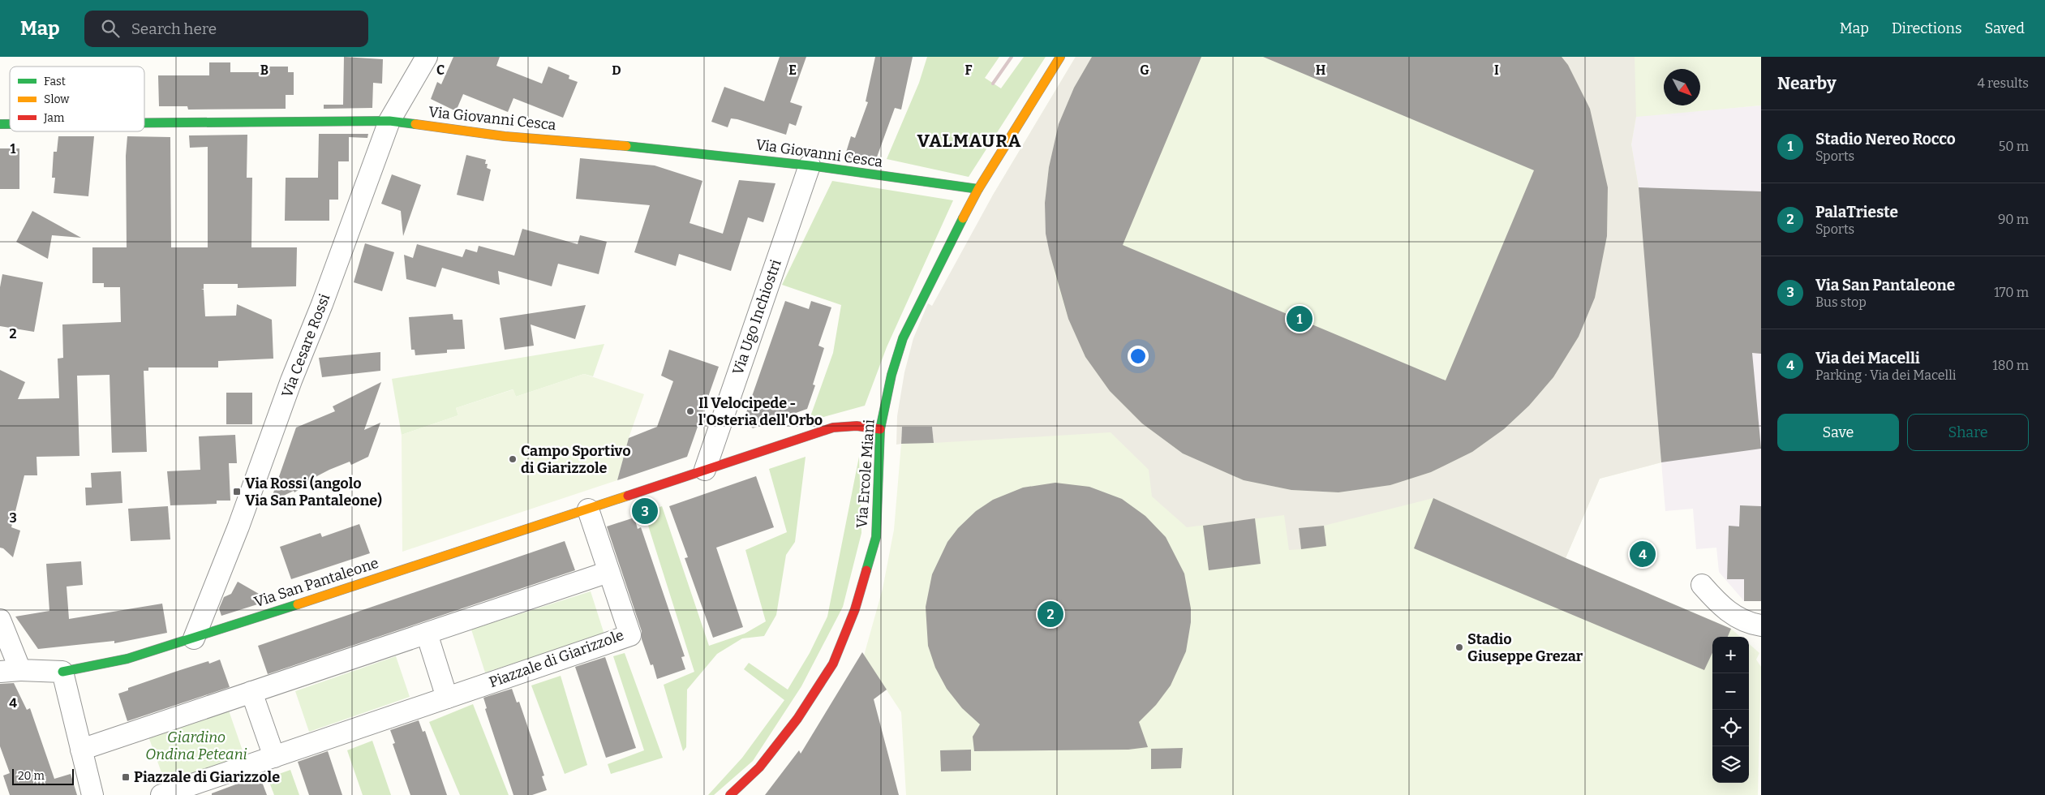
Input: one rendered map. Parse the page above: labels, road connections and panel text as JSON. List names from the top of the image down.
{
  "streets": {
    "street": [
      "Via Giovanni Cesca",
      "Via Ugo Inchiostri",
      "Via Cesare Rossi",
      "Via Ercole Miani",
      "Via San Pantaleone",
      "Piazzale di Giarizzole"
    ]
  },
  "crossings": [
    ["Via Giovanni Cesca", "Via Ugo Inchiostri"],
    ["Via Giovanni Cesca", "Via Cesare Rossi"],
    ["Via Giovanni Cesca", "Via Ercole Miani"],
    ["Via Ugo Inchiostri", "Via San Pantaleone"],
    ["Via Cesare Rossi", "Via San Pantaleone"],
    ["Via Ercole Miani", "Via San Pantaleone"],
    ["Via San Pantaleone", "Piazzale di Giarizzole"]
  ],
  "districts": ["VALMAURA"],
  "parks": ["Giardino Ondina Peteani"],
  "places": {
    "other": ["Il Velocipede - l'Osteria dell'Orbo", "Campo Sportivo di Giarizzole", "Stadio Giuseppe Grezar"],
    "transit": ["Via Rossi (angolo Via San Pantaleone)", "Piazzale di Giarizzole"]
  },
  "legend": ["Fast", "Slow", "Jam"],
  "scale_bar": "20 m",
  "north": "bottom right",
  "page": {
    "header": "Map",
    "search": "Search here",
    "nav": ["Map", "Directions", "Saved"],
    "heading": ["Nearby", "4 results"],
    "list": [
      {
        "mark": "1",
        "name": "Stadio Nereo Rocco",
        "note": "Sports",
        "value": "50 m"
      },
      {
        "mark": "2",
        "name": "PalaTrieste",
        "note": "Sports",
        "value": "90 m"
      },
      {
        "mark": "3",
        "name": "Via San Pantaleone",
        "note": "Bus stop",
        "value": "170 m"
      },
      {
        "mark": "4",
        "name": "Via dei Macelli",
        "note": "Parking · Via dei Macelli",
        "value": "180 m"
      }
    ],
    "pins": [
      "1",
      "3",
      "4",
      "2"
    ],
    "buttons": ["Save", "Share"],
    "map_buttons": ["+", "−"],
    "scale": "20 m"
  },
  "grid": {
    "columns": [
      "B",
      "C",
      "D",
      "E",
      "F",
      "G",
      "H",
      "I"
    ],
    "rows": [
      "1",
      "2",
      "3",
      "4"
    ]
  }
}
